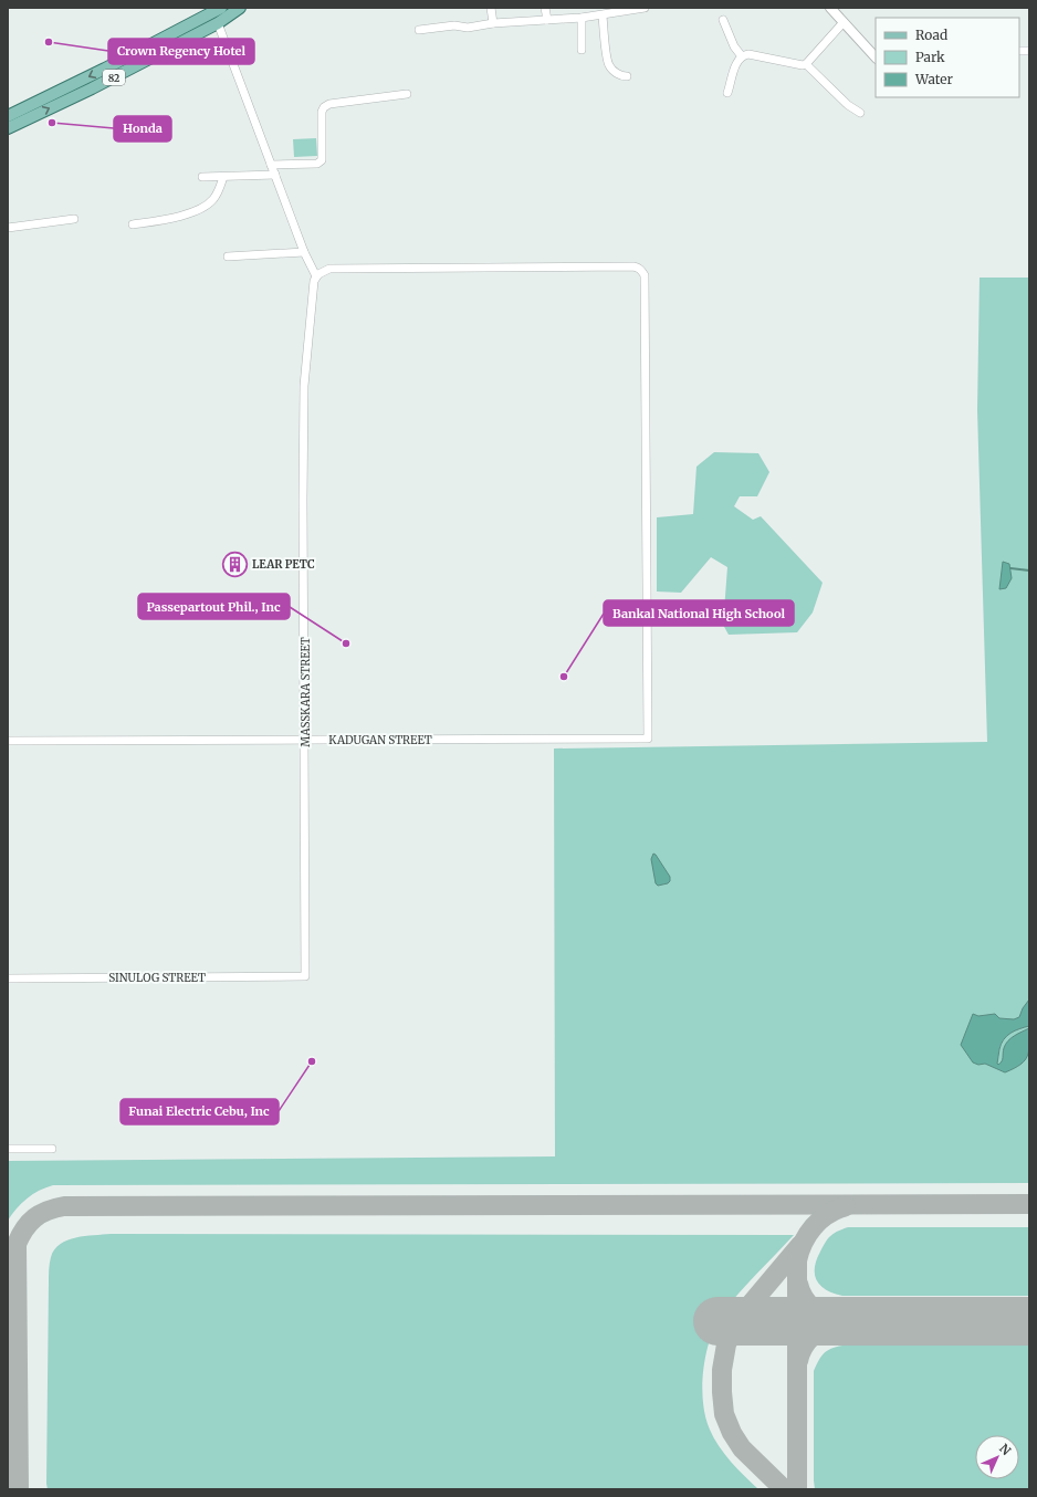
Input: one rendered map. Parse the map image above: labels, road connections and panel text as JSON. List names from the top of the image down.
{
  "streets": {
    "main road": ["82"],
    "street": ["MASSKARA STREET", "KADUGAN STREET", "SINULOG STREET"]
  },
  "crossings": [
    ["MASSKARA STREET", "KADUGAN STREET"],
    ["MASSKARA STREET", "SINULOG STREET"]
  ],
  "places": {
    "other": [
      "Crown Regency Hotel",
      "Honda",
      "Passepartout Phil., Inc",
      "Bankal National High School",
      "Funai Electric Cebu, Inc"
    ],
    "building": ["LEAR PETC"]
  },
  "legend": ["Road", "Park", "Water"],
  "north": "top right"
}
